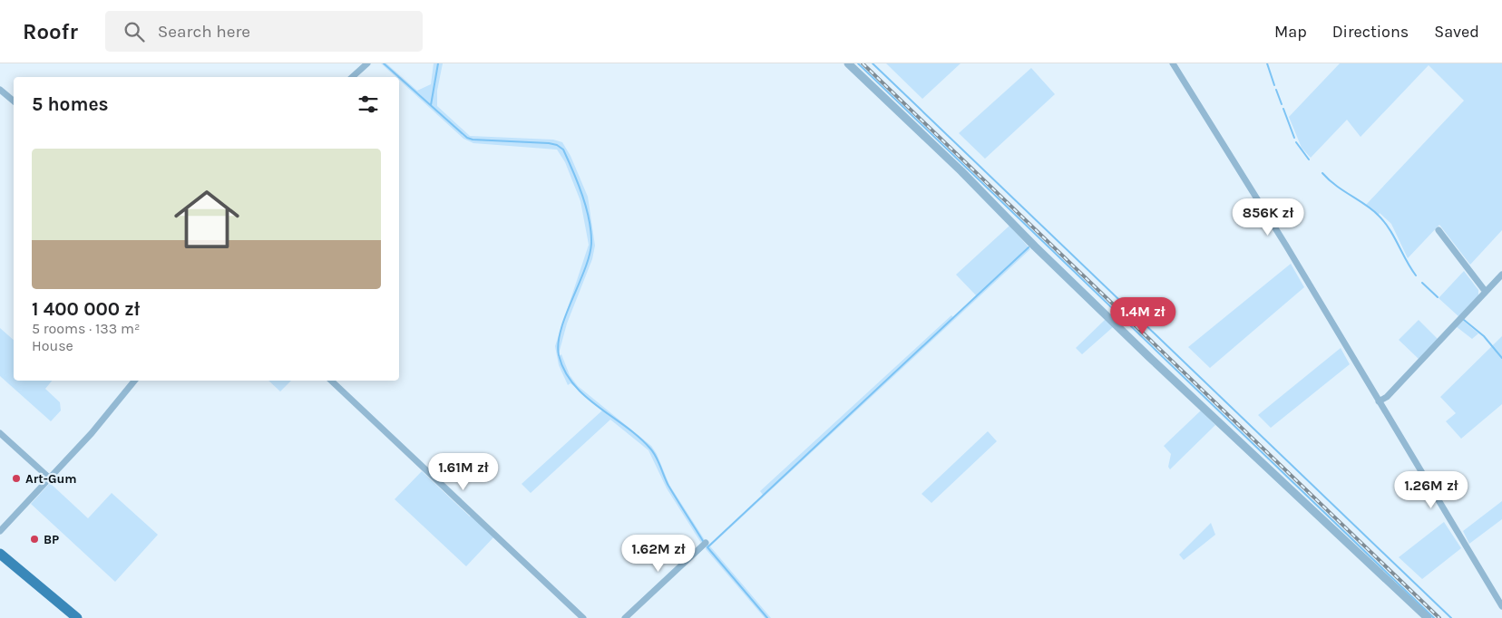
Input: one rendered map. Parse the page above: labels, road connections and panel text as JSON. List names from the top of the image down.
{
  "places": ["Art-Gum", "BP"],
  "page": {
    "header": "Roofr",
    "search": "Search here",
    "nav": ["Map", "Directions", "Saved"],
    "heading": "5 homes",
    "list": [
      {
        "name": "1 400 000 zł",
        "note": "5 rooms · 133 m² · House"
      }
    ],
    "price": [
      "856K zł",
      "1.4M zł",
      "1.61M zł",
      "1.26M zł",
      "1.62M zł"
    ]
  }
}
